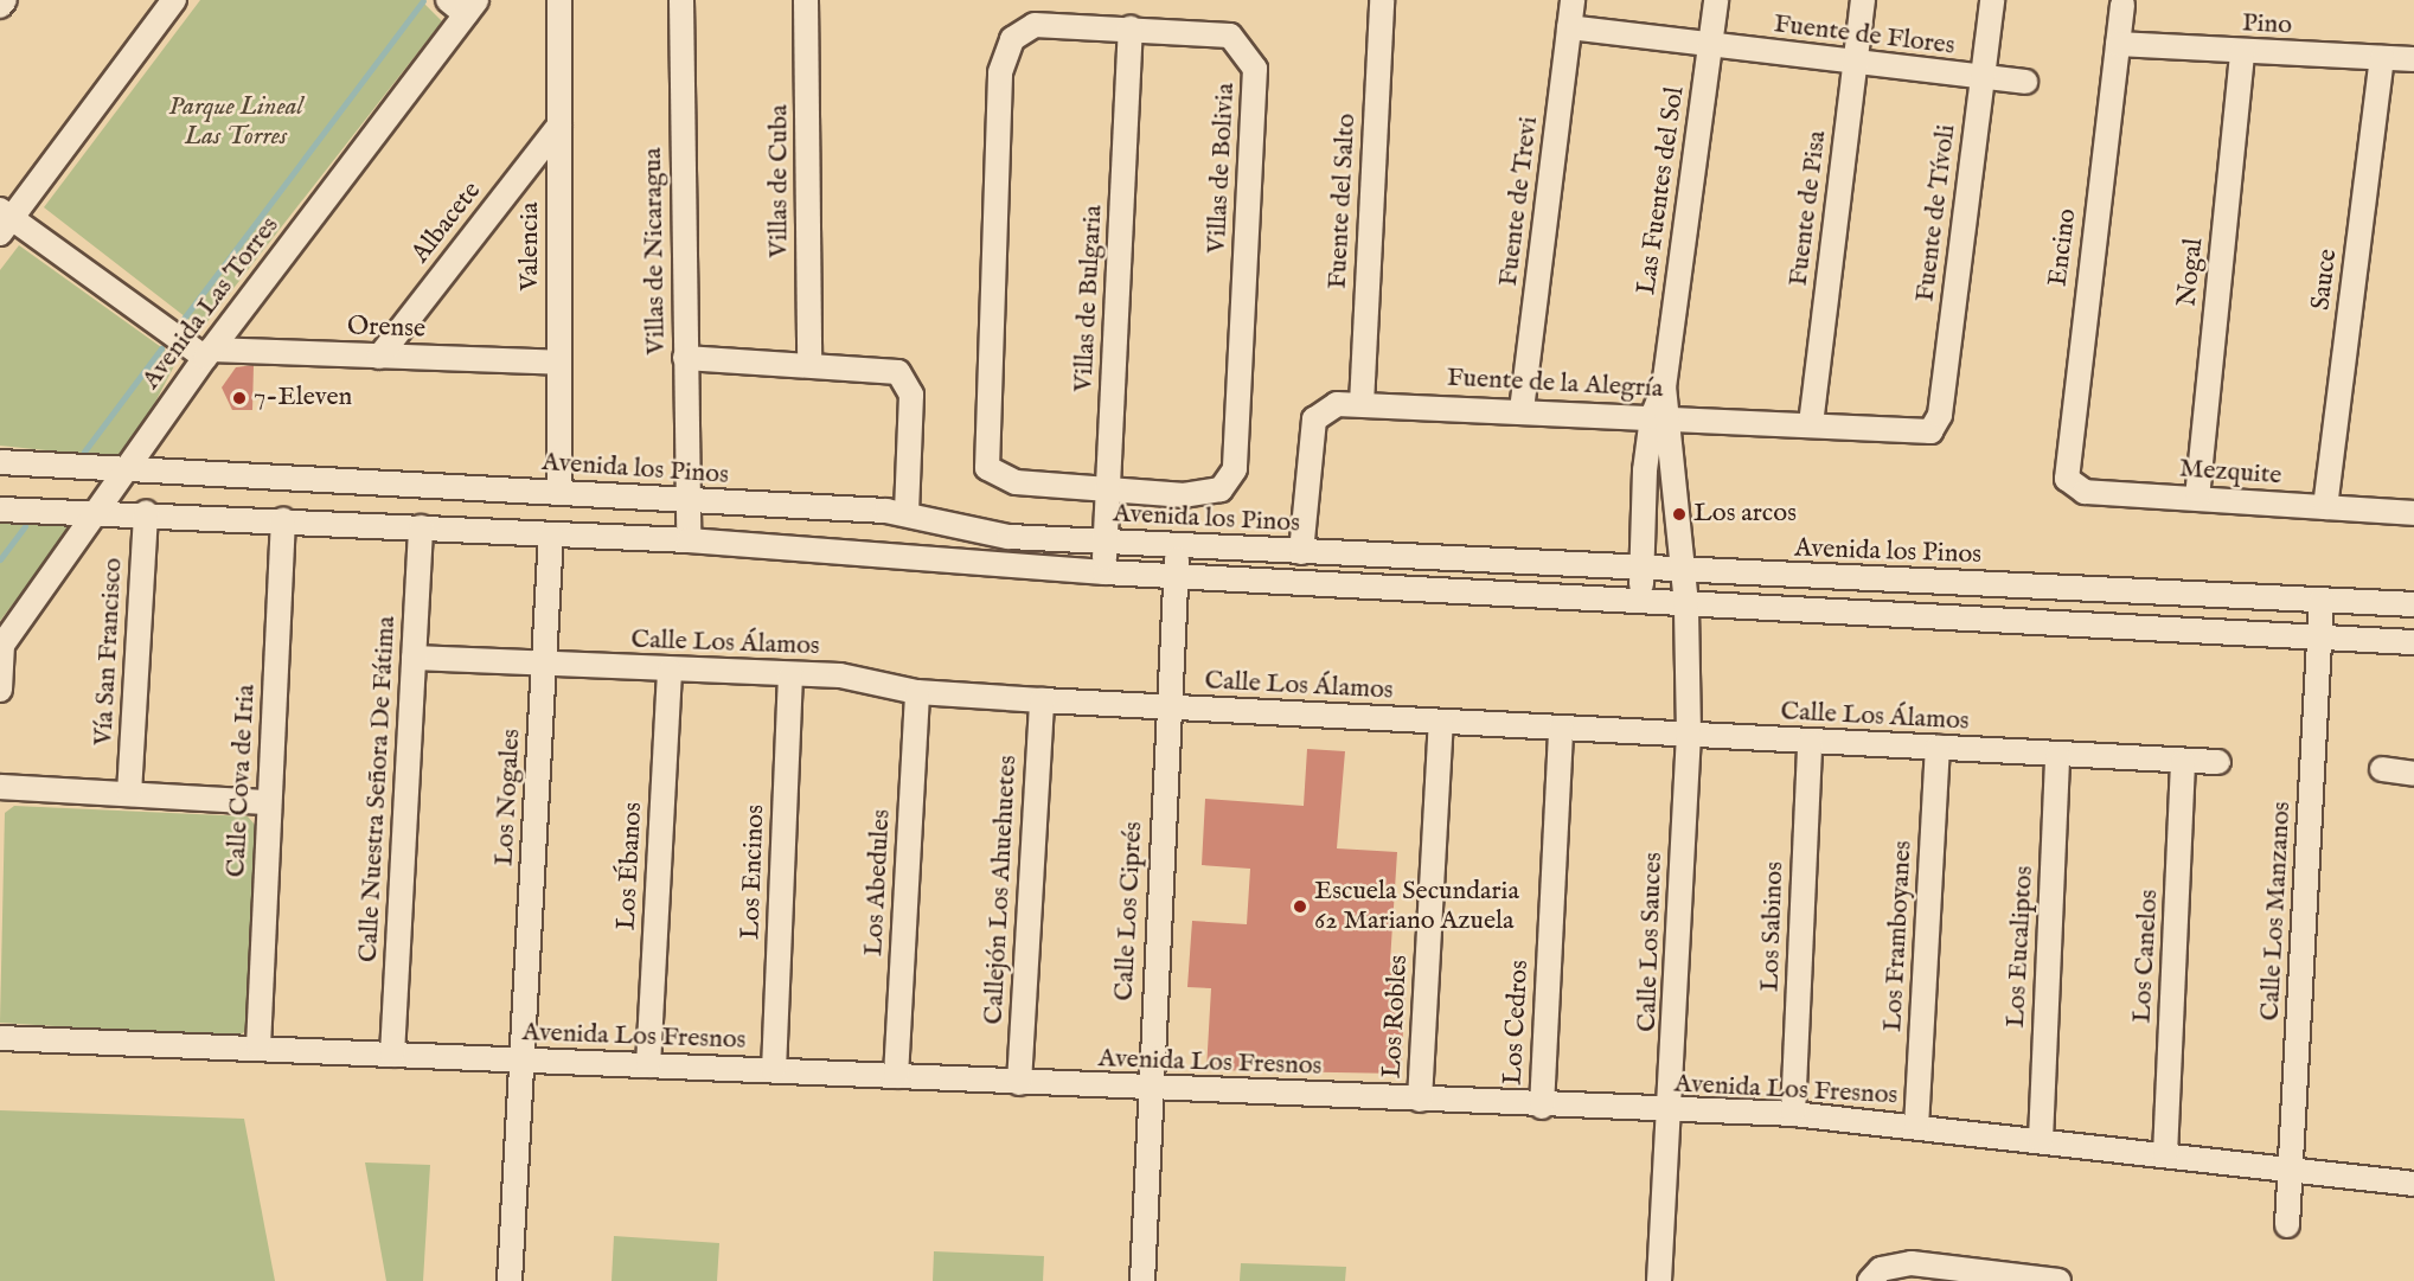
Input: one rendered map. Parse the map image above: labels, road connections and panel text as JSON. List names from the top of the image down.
{
  "streets": {
    "street": [
      "Pino",
      "Fuente de Flores",
      "Villas de Bolivia",
      "Villas de Cuba",
      "Las Fuentes del Sol",
      "Fuente del Salto",
      "Fuente de Trevi",
      "Fuente de Pisa",
      "Fuente de Tívoli",
      "Albacete",
      "Valencia",
      "Encino",
      "Villas de Nicaragua",
      "Nogal",
      "Sauce",
      "Villas de Bulgaria",
      "Avenida Las Torres",
      "Orense",
      "Fuente de la Alegría",
      "Avenida los Pinos",
      "Mezquite",
      "Calle Los Álamos",
      "Vía San Francisco",
      "Calle Cova de Iria",
      "Calle Nuestra Señora De Fátima",
      "Los Nogales",
      "Los Ébanos",
      "Los Encinos",
      "Los Abedules",
      "Callejón Los Ahuehuetes",
      "Calle Los Ciprés",
      "Calle Los Manzanos",
      "Los Sabinos",
      "Los Framboyanes",
      "Calle Los Sauces",
      "Los Eucaliptos",
      "Los Canelos",
      "Los Robles",
      "Los Cedros",
      "Avenida Los Fresnos"
    ]
  },
  "crossings": [
    ["Pino", "Encino"],
    ["Pino", "Nogal"],
    ["Pino", "Sauce"],
    ["Fuente de Flores", "Las Fuentes del Sol"],
    ["Fuente de Flores", "Fuente de Trevi"],
    ["Fuente de Flores", "Fuente de Pisa"],
    ["Fuente de Flores", "Fuente de Tívoli"],
    ["Villas de Bolivia", "Villas de Bulgaria"],
    ["Las Fuentes del Sol", "Fuente de la Alegría"],
    ["Las Fuentes del Sol", "Avenida los Pinos"],
    ["Las Fuentes del Sol", "Calle Los Sauces"],
    ["Fuente del Salto", "Fuente de la Alegría"],
    ["Fuente de Trevi", "Fuente de la Alegría"],
    ["Fuente de Pisa", "Fuente de la Alegría"],
    ["Fuente de Tívoli", "Fuente de la Alegría"],
    ["Albacete", "Valencia"],
    ["Albacete", "Orense"],
    ["Valencia", "Orense"],
    ["Valencia", "Avenida los Pinos"],
    ["Encino", "Mezquite"],
    ["Villas de Nicaragua", "Avenida los Pinos"],
    ["Nogal", "Mezquite"],
    ["Sauce", "Mezquite"],
    ["Villas de Bulgaria", "Avenida los Pinos"],
    ["Avenida Las Torres", "Orense"],
    ["Avenida Las Torres", "Avenida los Pinos"],
    ["Fuente de la Alegría", "Avenida los Pinos"],
    ["Avenida los Pinos", "Calle Los Ciprés"],
    ["Avenida los Pinos", "Calle Los Manzanos"],
    ["Calle Los Álamos", "Calle Nuestra Señora De Fátima"],
    ["Calle Los Álamos", "Los Nogales"],
    ["Calle Los Álamos", "Los Ébanos"],
    ["Calle Los Álamos", "Los Encinos"],
    ["Calle Los Álamos", "Los Abedules"],
    ["Calle Los Álamos", "Callejón Los Ahuehuetes"],
    ["Calle Los Álamos", "Calle Los Ciprés"],
    ["Calle Los Álamos", "Los Sabinos"],
    ["Calle Los Álamos", "Los Framboyanes"],
    ["Calle Los Álamos", "Calle Los Sauces"],
    ["Calle Los Álamos", "Los Eucaliptos"],
    ["Calle Los Álamos", "Los Canelos"],
    ["Calle Los Álamos", "Los Robles"],
    ["Calle Los Álamos", "Los Cedros"],
    ["Calle Cova de Iria", "Avenida Los Fresnos"],
    ["Calle Nuestra Señora De Fátima", "Avenida Los Fresnos"],
    ["Los Nogales", "Avenida Los Fresnos"],
    ["Los Ébanos", "Avenida Los Fresnos"],
    ["Los Encinos", "Avenida Los Fresnos"],
    ["Los Abedules", "Avenida Los Fresnos"],
    ["Callejón Los Ahuehuetes", "Avenida Los Fresnos"],
    ["Calle Los Ciprés", "Avenida Los Fresnos"],
    ["Calle Los Manzanos", "Avenida Los Fresnos"],
    ["Los Sabinos", "Avenida Los Fresnos"],
    ["Los Framboyanes", "Avenida Los Fresnos"],
    ["Calle Los Sauces", "Avenida Los Fresnos"],
    ["Los Eucaliptos", "Avenida Los Fresnos"],
    ["Los Canelos", "Avenida Los Fresnos"],
    ["Los Robles", "Avenida Los Fresnos"],
    ["Los Cedros", "Avenida Los Fresnos"]
  ],
  "parks": ["Parque Lineal Las Torres"],
  "places": ["7-Eleven", "Los arcos", "Escuela Secundaria 62 Mariano Azuela"]
}
